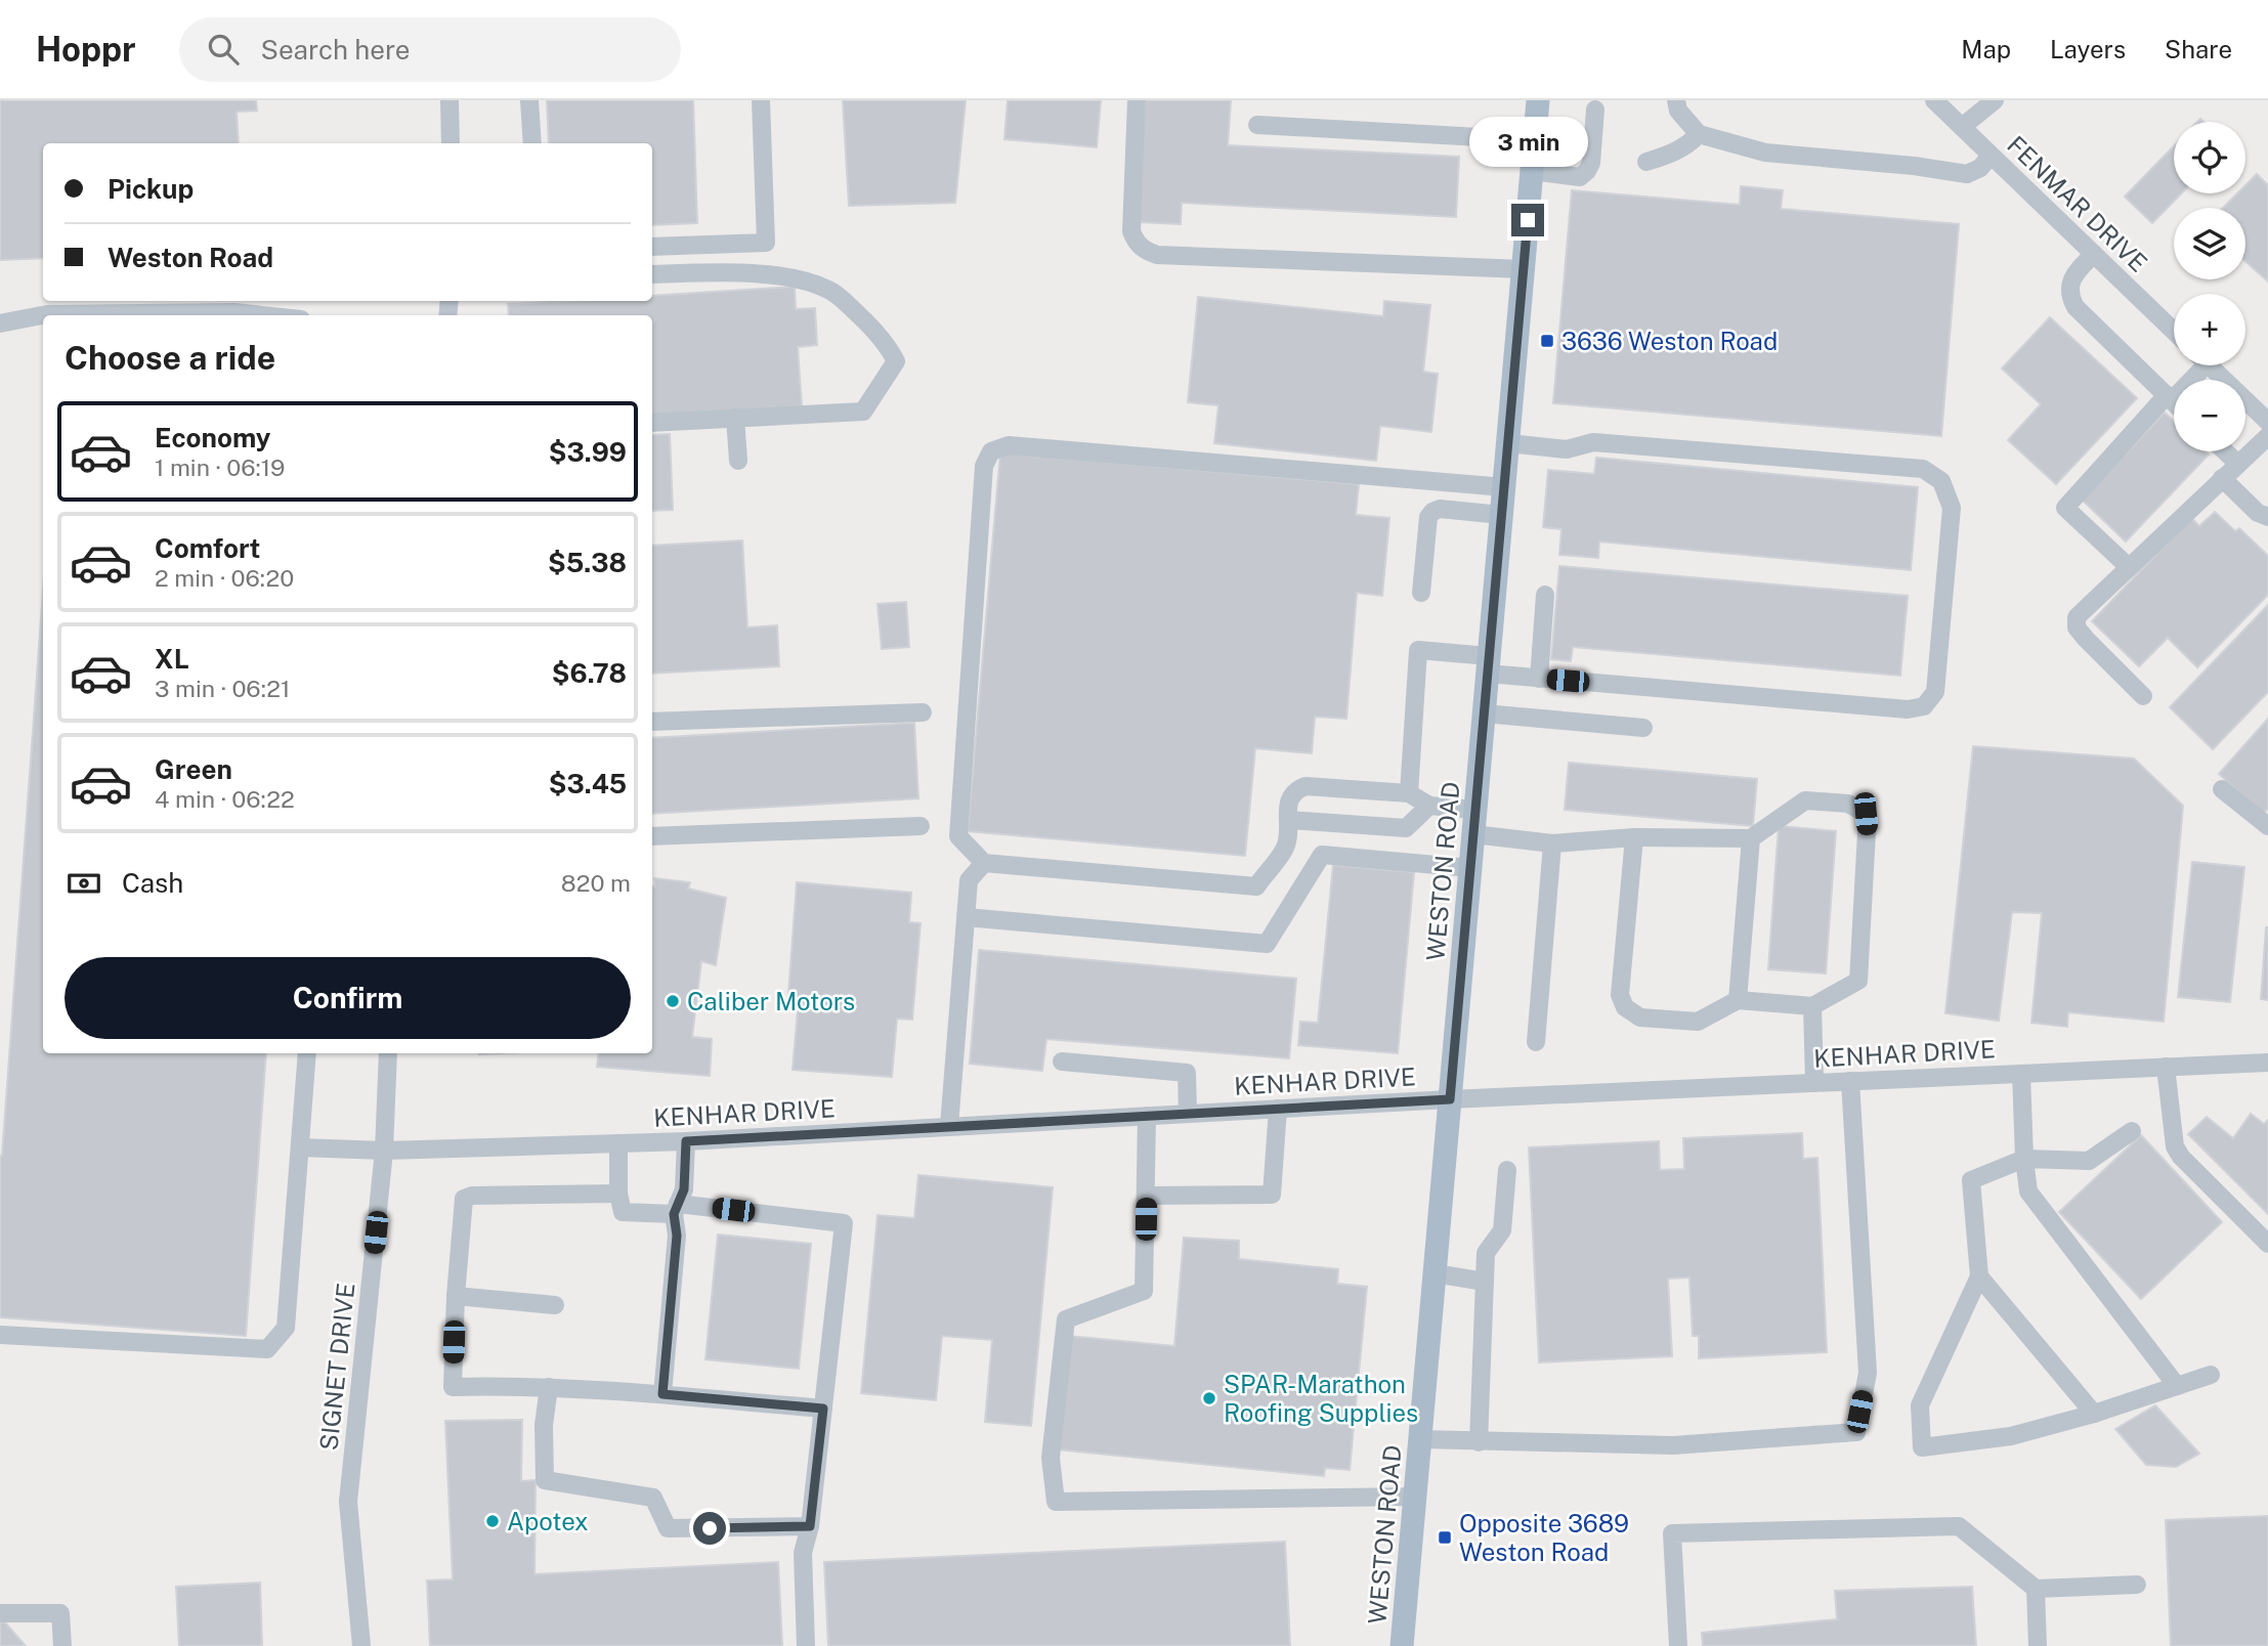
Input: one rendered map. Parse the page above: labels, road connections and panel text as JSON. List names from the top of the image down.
{
  "streets": {
    "main road": ["WESTON ROAD"],
    "street": ["FENMAR DRIVE", "KENHAR DRIVE", "SIGNET DRIVE"]
  },
  "crossings": [
    ["WESTON ROAD", "KENHAR DRIVE"],
    ["KENHAR DRIVE", "SIGNET DRIVE"]
  ],
  "places": {
    "transit": ["3636 Weston Road", "Opposite 3689 Weston Road"],
    "other": ["Caliber Motors", "SPAR-Marathon Roofing Supplies", "Apotex"]
  },
  "page": {
    "header": "Hoppr",
    "search": "Search here",
    "nav": ["Map", "Layers", "Share"],
    "bubble": "3 min",
    "map_buttons": ["+", "−"],
    "banner": ["Pickup", "Weston Road"],
    "heading": "Choose a ride",
    "list": [
      {
        "name": "Economy",
        "note": "1 min · 06:19",
        "value": "$3.99"
      },
      {
        "name": "Comfort",
        "note": "2 min · 06:20",
        "value": "$5.38"
      },
      {
        "name": "XL",
        "note": "3 min · 06:21",
        "value": "$6.78"
      },
      {
        "name": "Green",
        "note": "4 min · 06:22",
        "value": "$3.45"
      }
    ],
    "pay": ["Cash", "820 m"],
    "buttons": "Confirm"
  }
}
